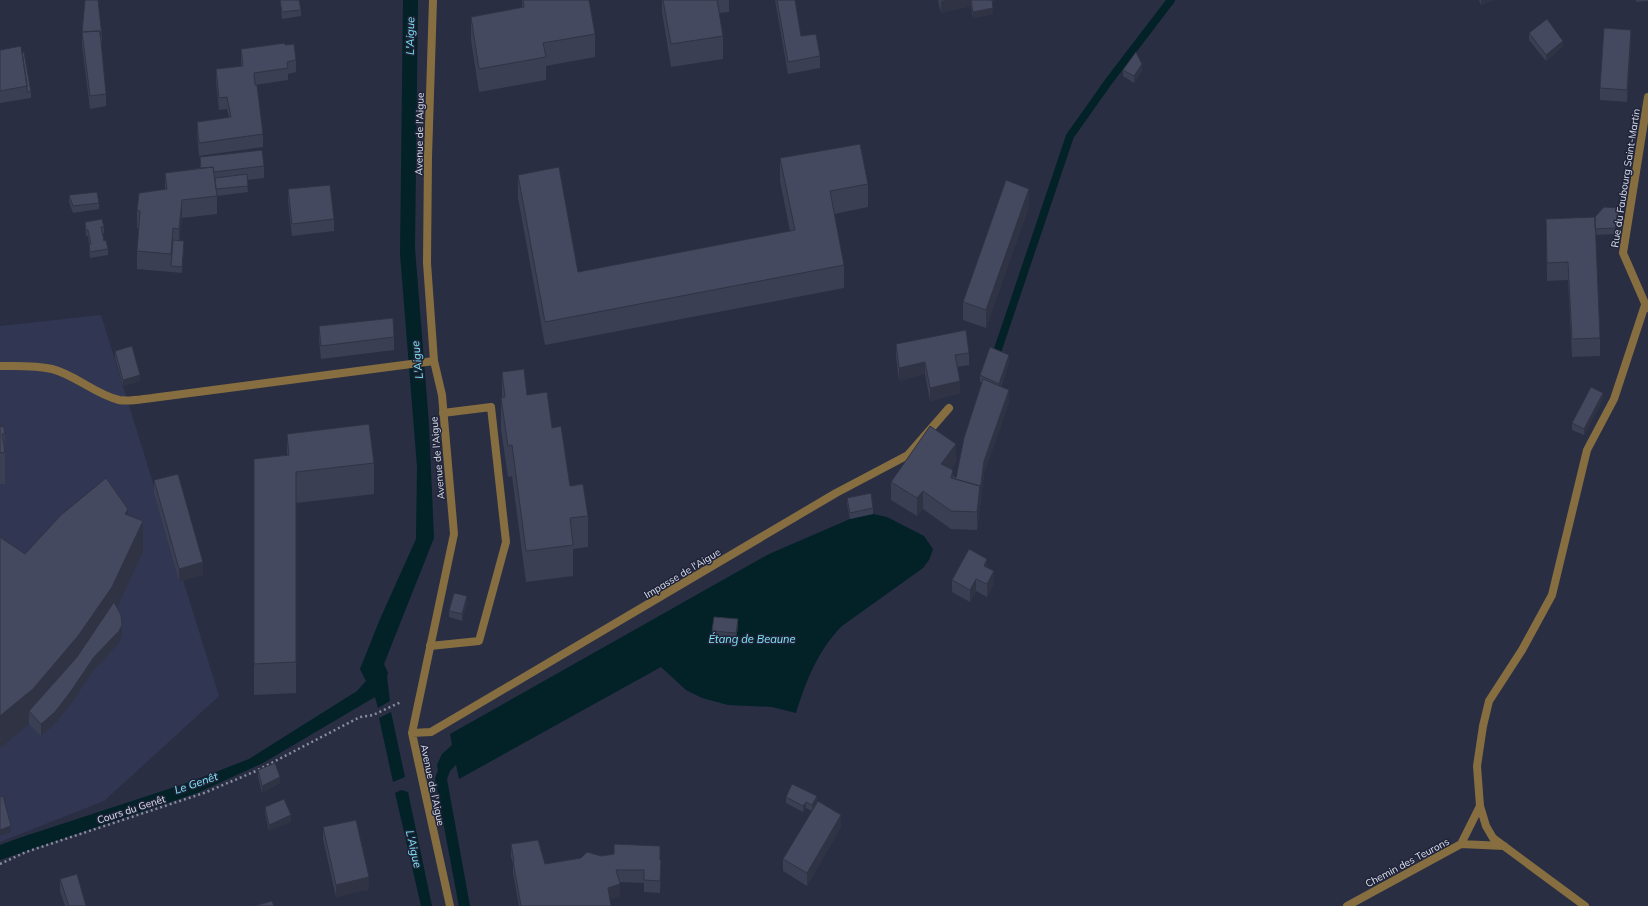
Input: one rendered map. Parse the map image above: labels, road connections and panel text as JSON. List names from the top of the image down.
{
  "streets": {
    "street": [
      "Avenue de l'Aigue",
      "Rue du Faubourg Saint-Martin",
      "Impasse de l'Aigue",
      "Chemin des Teurons"
    ],
    "path": ["Cours du Genêt"]
  },
  "crossings": [
    ["Avenue de l'Aigue", "Impasse de l'Aigue"]
  ],
  "water": ["L'Aigue", "Étang de Beaune", "Le Genêt"]
}
